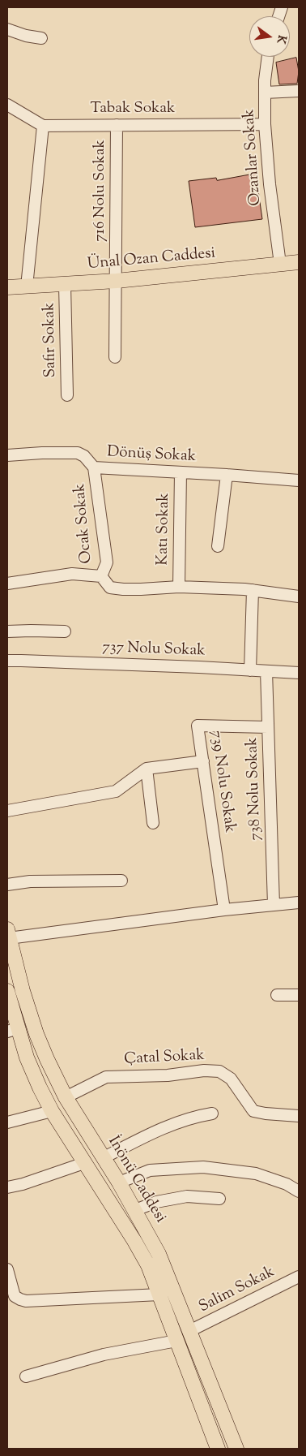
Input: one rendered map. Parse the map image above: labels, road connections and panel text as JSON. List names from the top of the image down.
{
  "streets": {
    "main road": ["Ünal Ozan Caddesi", "İnönü Caddesi"],
    "street": [
      "Tabak Sokak",
      "Ozanlar Sokak",
      "716 Nolu Sokak",
      "Safir Sokak",
      "Dönüş Sokak",
      "Ocak Sokak",
      "Katı Sokak",
      "737 Nolu Sokak",
      "739 Nolu Sokak",
      "738 Nolu Sokak",
      "Çatal Sokak",
      "Salim Sokak"
    ]
  },
  "crossings": [
    ["Tabak Sokak", "Ozanlar Sokak"],
    ["Tabak Sokak", "716 Nolu Sokak"],
    ["Ozanlar Sokak", "Ünal Ozan Caddesi"],
    ["716 Nolu Sokak", "Ünal Ozan Caddesi"],
    ["Ünal Ozan Caddesi", "Safir Sokak"],
    ["Dönüş Sokak", "Ocak Sokak"],
    ["Dönüş Sokak", "Katı Sokak"],
    ["737 Nolu Sokak", "738 Nolu Sokak"],
    ["739 Nolu Sokak", "738 Nolu Sokak"],
    ["Çatal Sokak", "İnönü Caddesi"],
    ["İnönü Caddesi", "Salim Sokak"]
  ],
  "north": "right"
}
